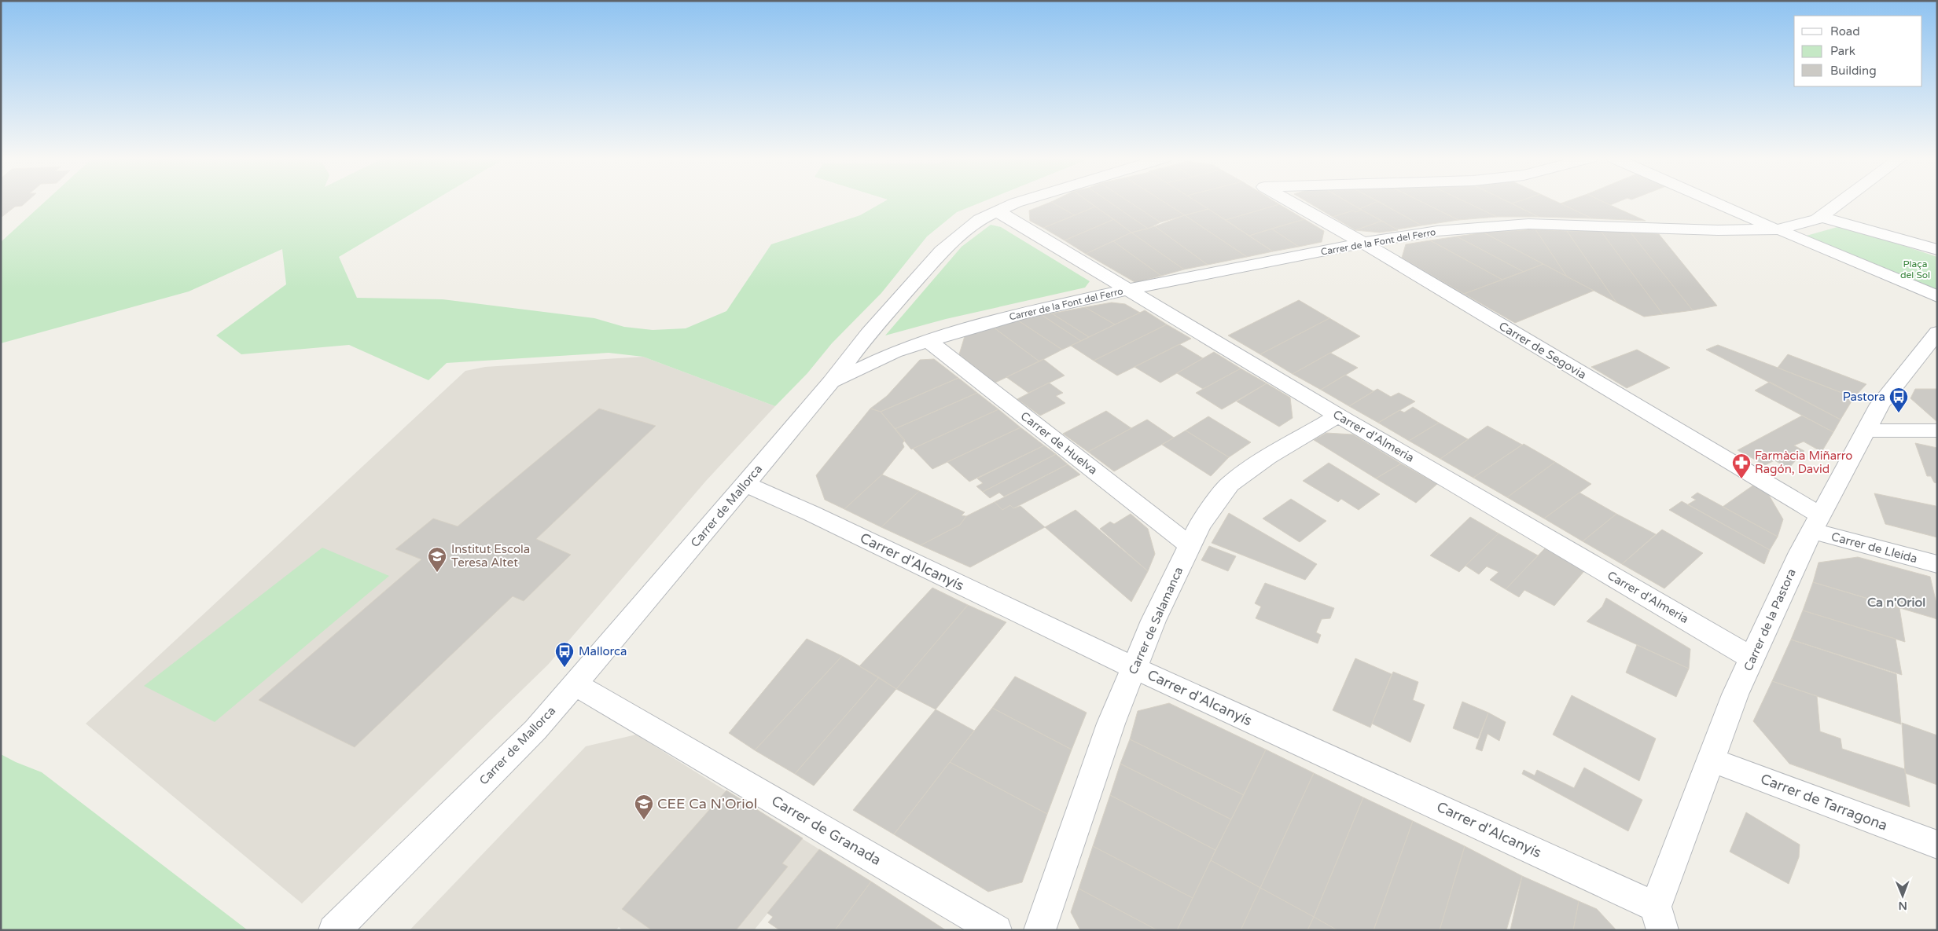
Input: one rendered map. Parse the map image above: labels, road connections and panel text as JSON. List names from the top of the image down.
{
  "streets": {
    "street": [
      "Carrer de la Font del Ferro",
      "Carrer de Segovia",
      "Carrer d'Almeria",
      "Carrer de Huelva",
      "Carrer de Mallorca",
      "Carrer de Lleida",
      "Carrer d'Alcanyís",
      "Carrer de la Pastora",
      "Carrer de Salamanca",
      "Carrer de Tarragona",
      "Carrer de Granada"
    ]
  },
  "crossings": [
    ["Carrer de la Font del Ferro", "Carrer de Segovia"],
    ["Carrer de la Font del Ferro", "Carrer d'Almeria"],
    ["Carrer de la Font del Ferro", "Carrer de Huelva"],
    ["Carrer de la Font del Ferro", "Carrer de Mallorca"],
    ["Carrer de Segovia", "Carrer de Lleida"],
    ["Carrer de Segovia", "Carrer de la Pastora"],
    ["Carrer d'Almeria", "Carrer de Mallorca"],
    ["Carrer d'Almeria", "Carrer de la Pastora"],
    ["Carrer d'Almeria", "Carrer de Salamanca"],
    ["Carrer de Huelva", "Carrer de Salamanca"],
    ["Carrer de Mallorca", "Carrer d'Alcanyís"],
    ["Carrer de Mallorca", "Carrer de Granada"],
    ["Carrer de Lleida", "Carrer de la Pastora"],
    ["Carrer d'Alcanyís", "Carrer de la Pastora"],
    ["Carrer d'Alcanyís", "Carrer de Salamanca"],
    ["Carrer de la Pastora", "Carrer de Tarragona"]
  ],
  "districts": ["Ca n'Oriol"],
  "parks": ["Plaça del Sol"],
  "places": {
    "bus stop": ["Pastora", "Mallorca"],
    "pharmacy": ["Farmàcia Miñarro Ragón, David"],
    "school or university": ["Institut Escola Teresa Altet", "CEE Ca N'Oriol"]
  },
  "legend": ["Road", "Park", "Building"],
  "north": "bottom"
}
